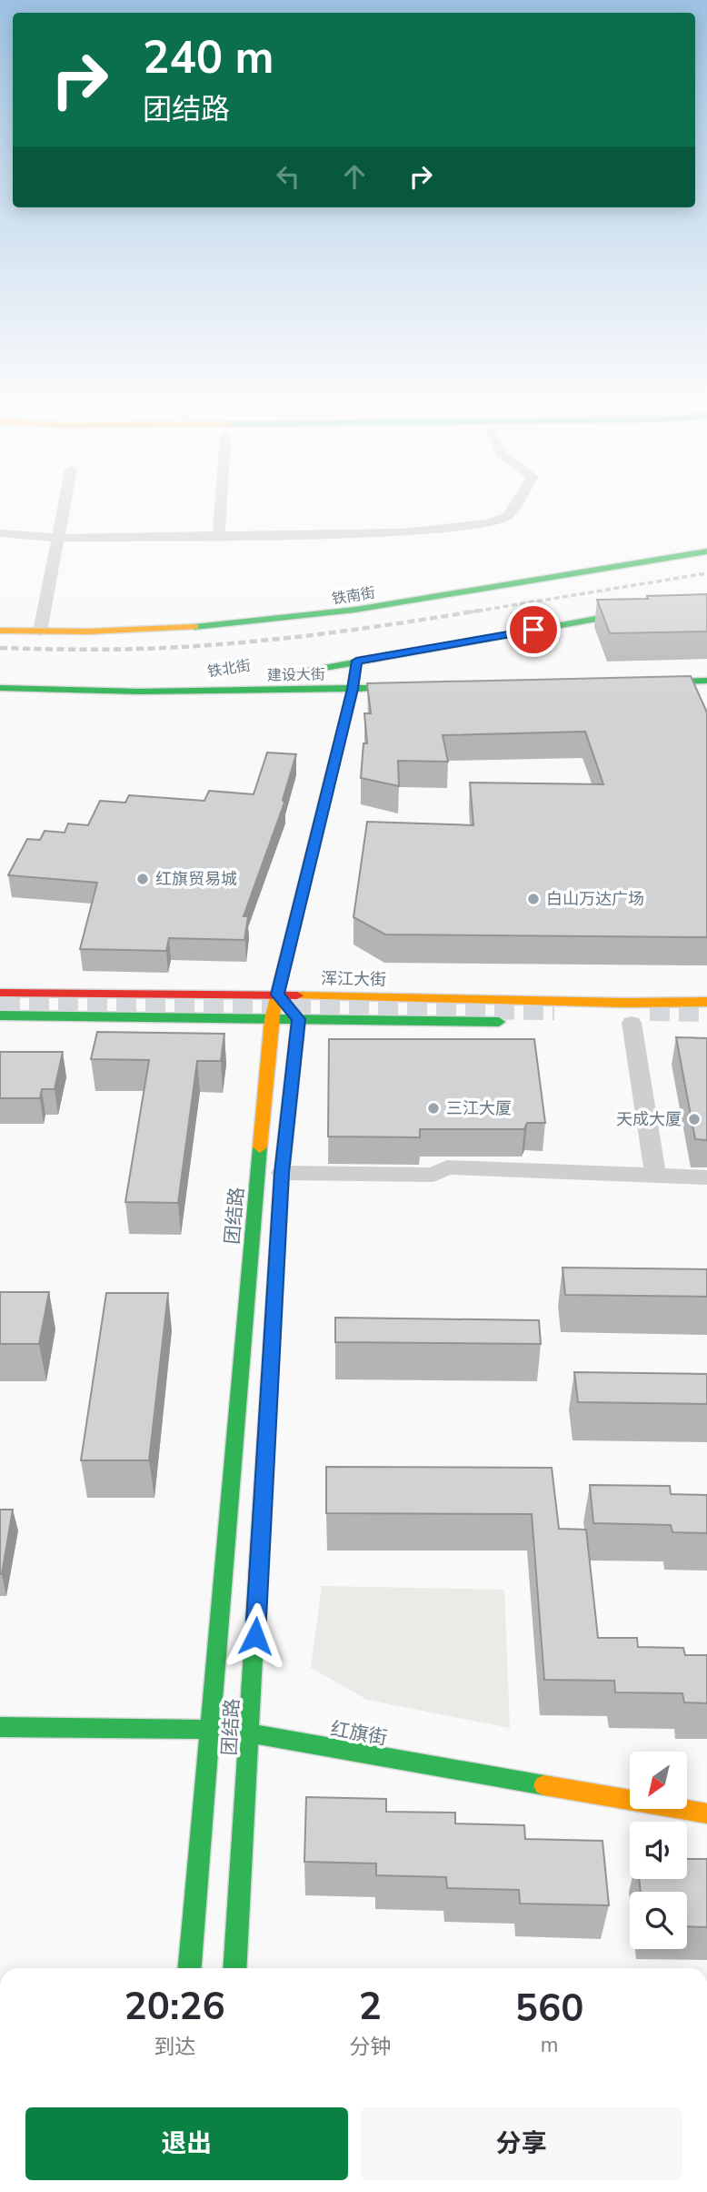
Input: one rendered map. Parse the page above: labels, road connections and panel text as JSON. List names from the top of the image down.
{
  "streets": {
    "main road": [
      "铁南街",
      "铁北街",
      "建设大街",
      "浑江大街",
      "团结路",
      "红旗街"
    ]
  },
  "crossings": [
    ["铁北街", "建设大街"],
    ["铁北街", "团结路"],
    ["建设大街", "团结路"],
    ["浑江大街", "团结路"],
    ["团结路", "红旗街"]
  ],
  "places": [
    "红旗贸易城",
    "白山万达广场",
    "三江大厦",
    "天成大厦"
  ],
  "north": "bottom left",
  "page": {
    "turn": ["240 m", "团结路"],
    "eta": [
      "20:26",
      "到达",
      "2",
      "分钟",
      "560",
      "m"
    ],
    "buttons": ["退出", "分享"]
  }
}
